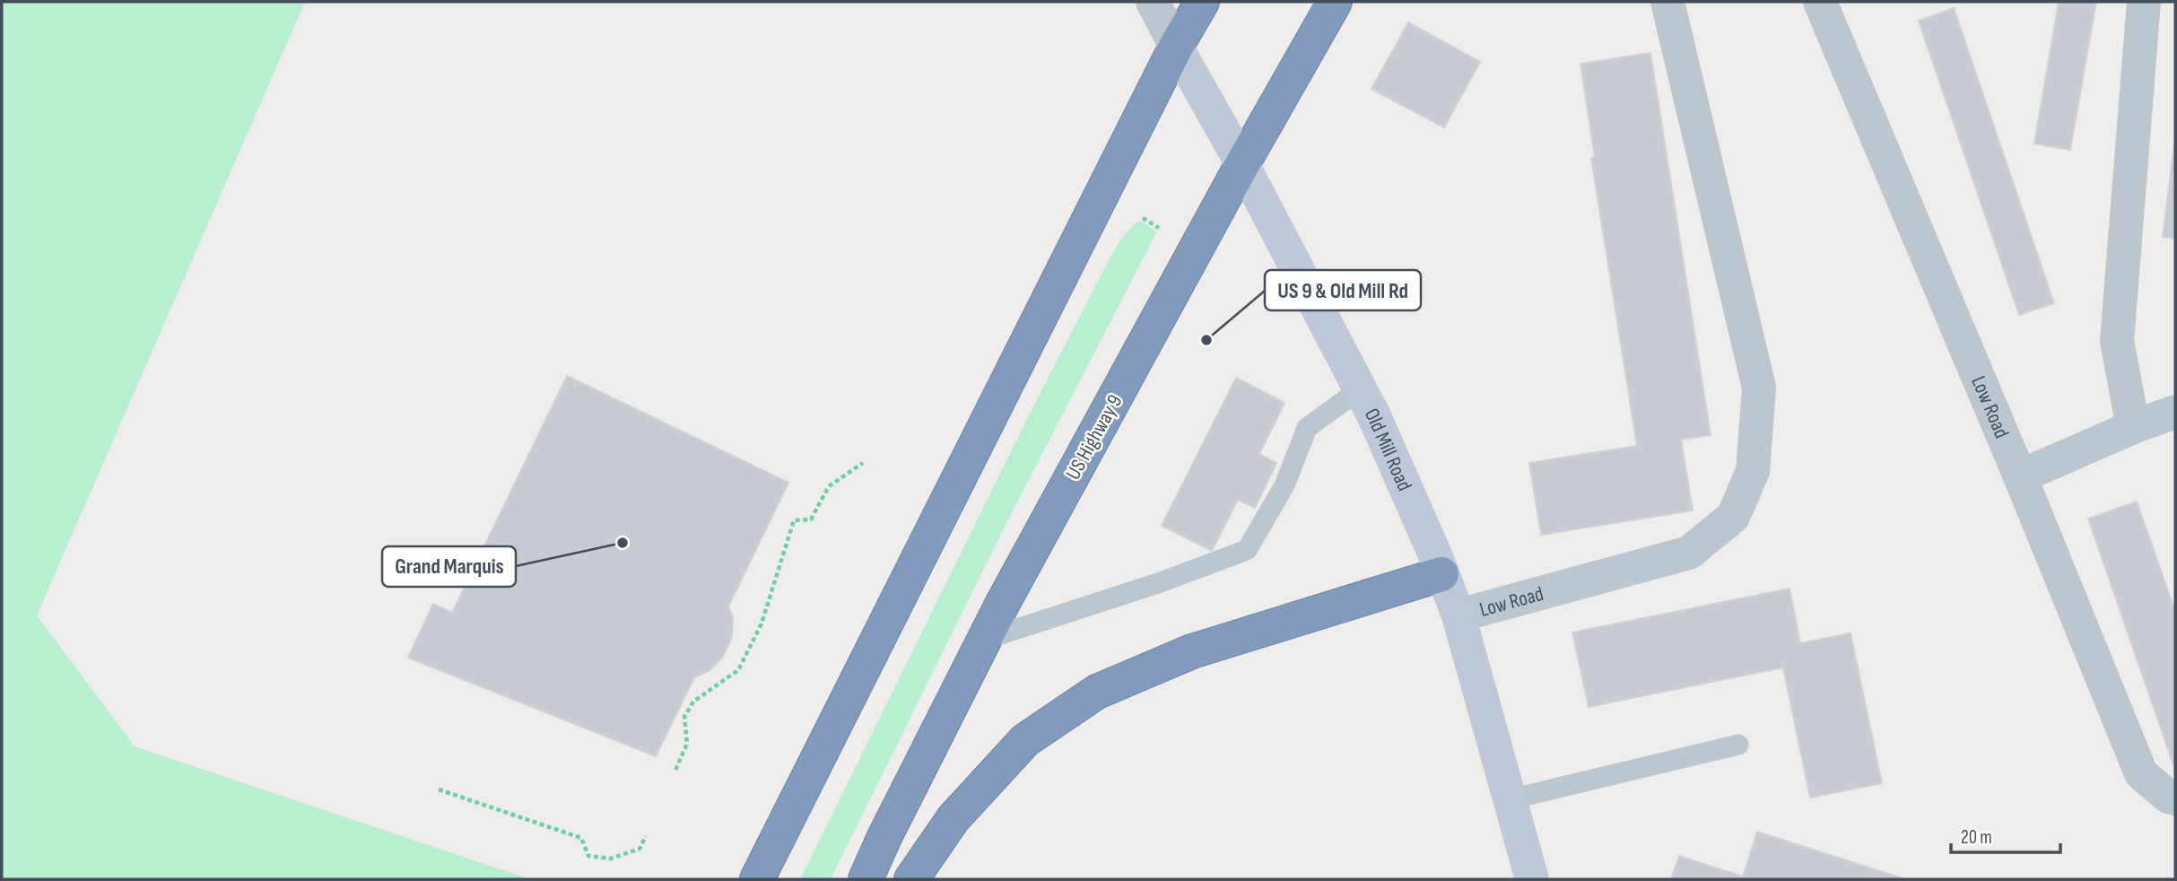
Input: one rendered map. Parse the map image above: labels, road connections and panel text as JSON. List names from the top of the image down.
{
  "streets": {
    "highway": ["US Highway 9"],
    "street": ["Low Road", "Old Mill Road"]
  },
  "crossings": [
    ["Low Road", "Old Mill Road"],
    ["US Highway 9", "Old Mill Road"]
  ],
  "places": ["US 9 & Old Mill Rd", "Grand Marquis"],
  "scale_bar": "20 m"
}
